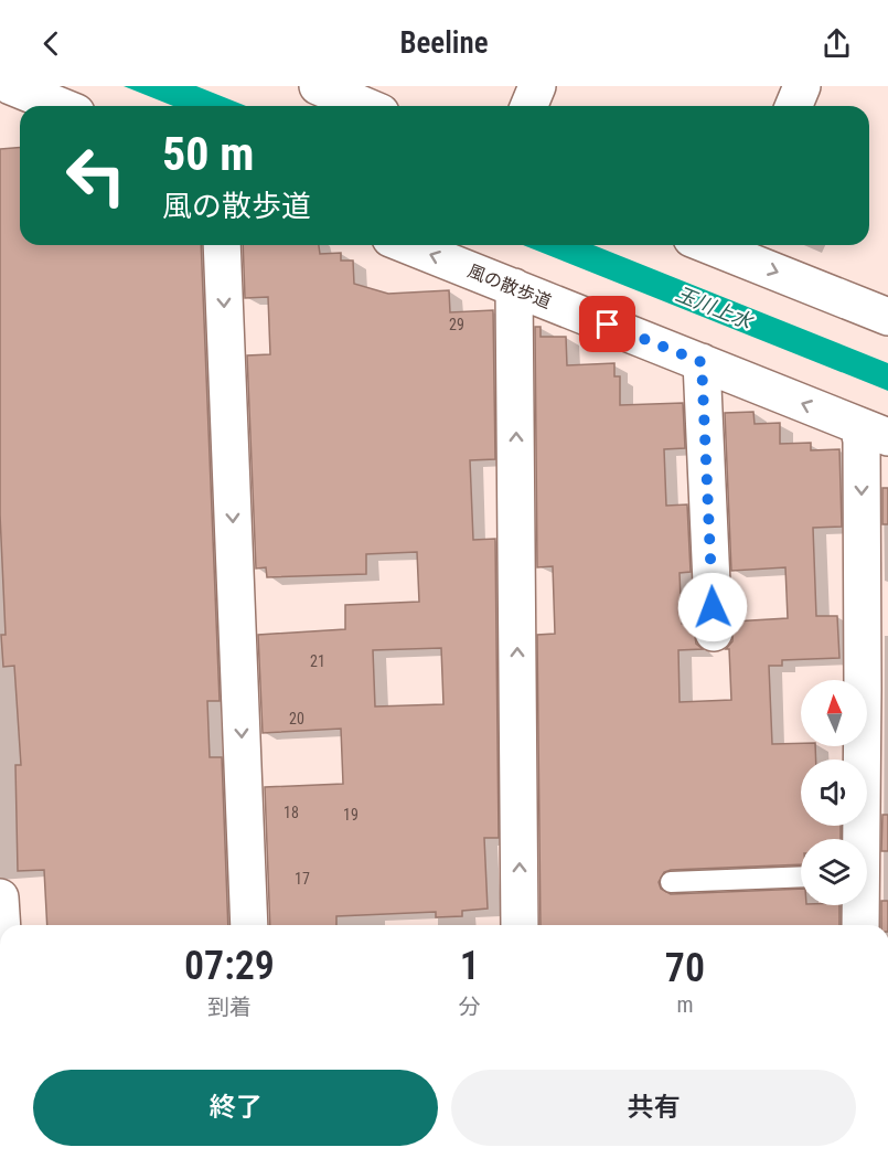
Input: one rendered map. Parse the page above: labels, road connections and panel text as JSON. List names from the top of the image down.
{
  "streets": {
    "street": ["風の散歩道"]
  },
  "water": ["玉川上水"],
  "house_numbers": [
    "29",
    "21",
    "20",
    "18",
    "19",
    "17"
  ],
  "north": "top",
  "page": {
    "header": "Beeline",
    "turn": ["50 m", "風の散歩道"],
    "eta": [
      "07:29",
      "到着",
      "1",
      "分",
      "70",
      "m"
    ],
    "buttons": ["終了", "共有"]
  }
}
